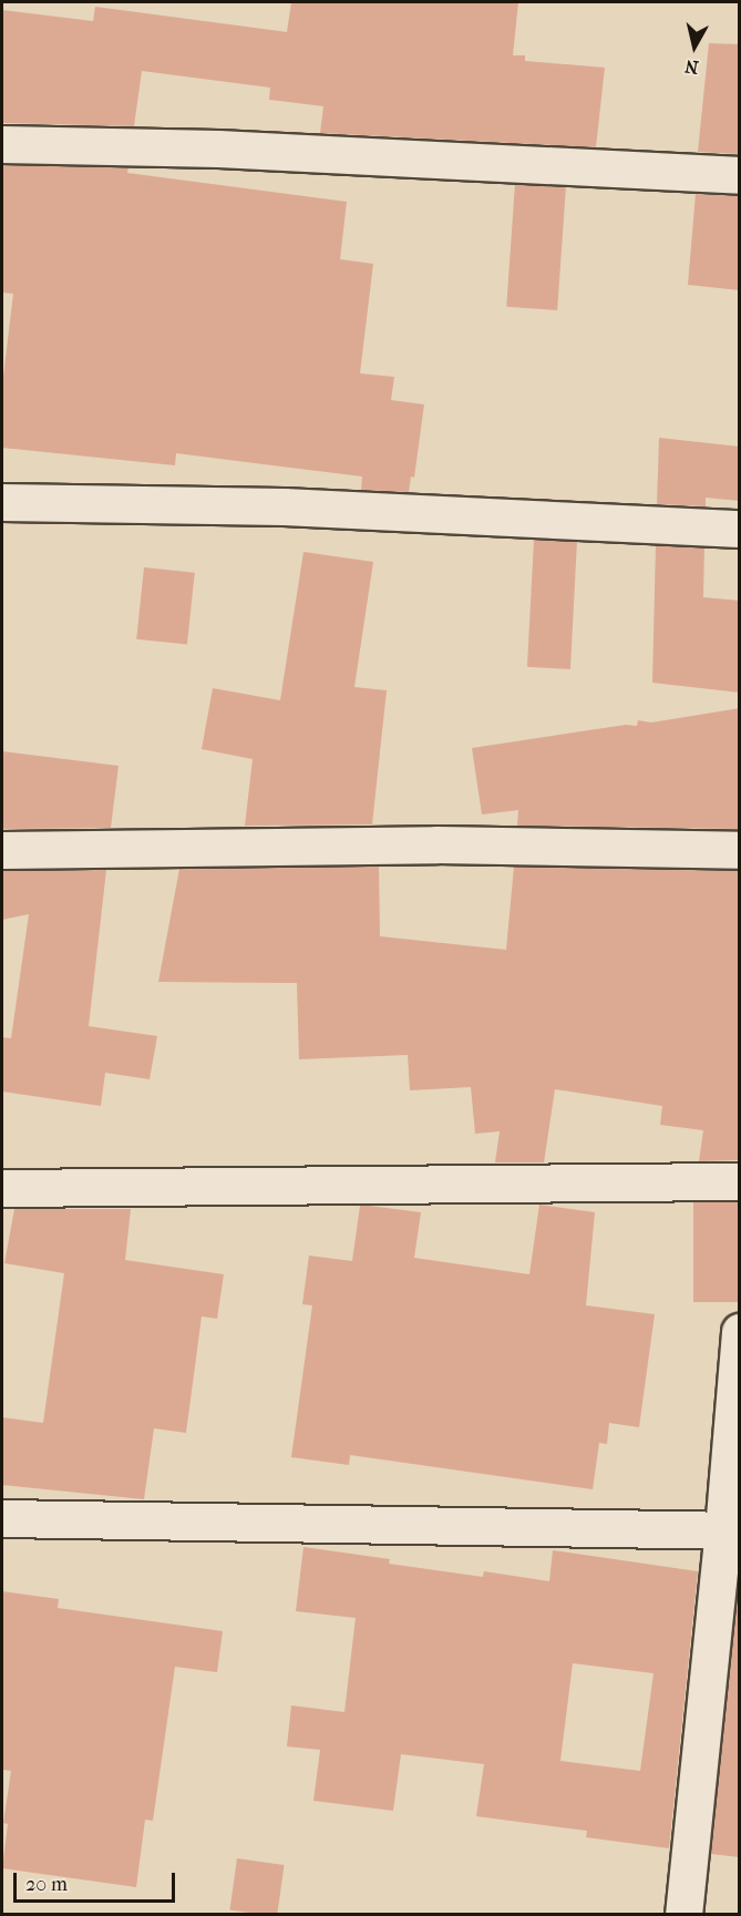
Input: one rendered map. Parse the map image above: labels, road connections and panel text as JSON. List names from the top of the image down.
{
  "scale_bar": "20 m",
  "north": "bottom"
}
